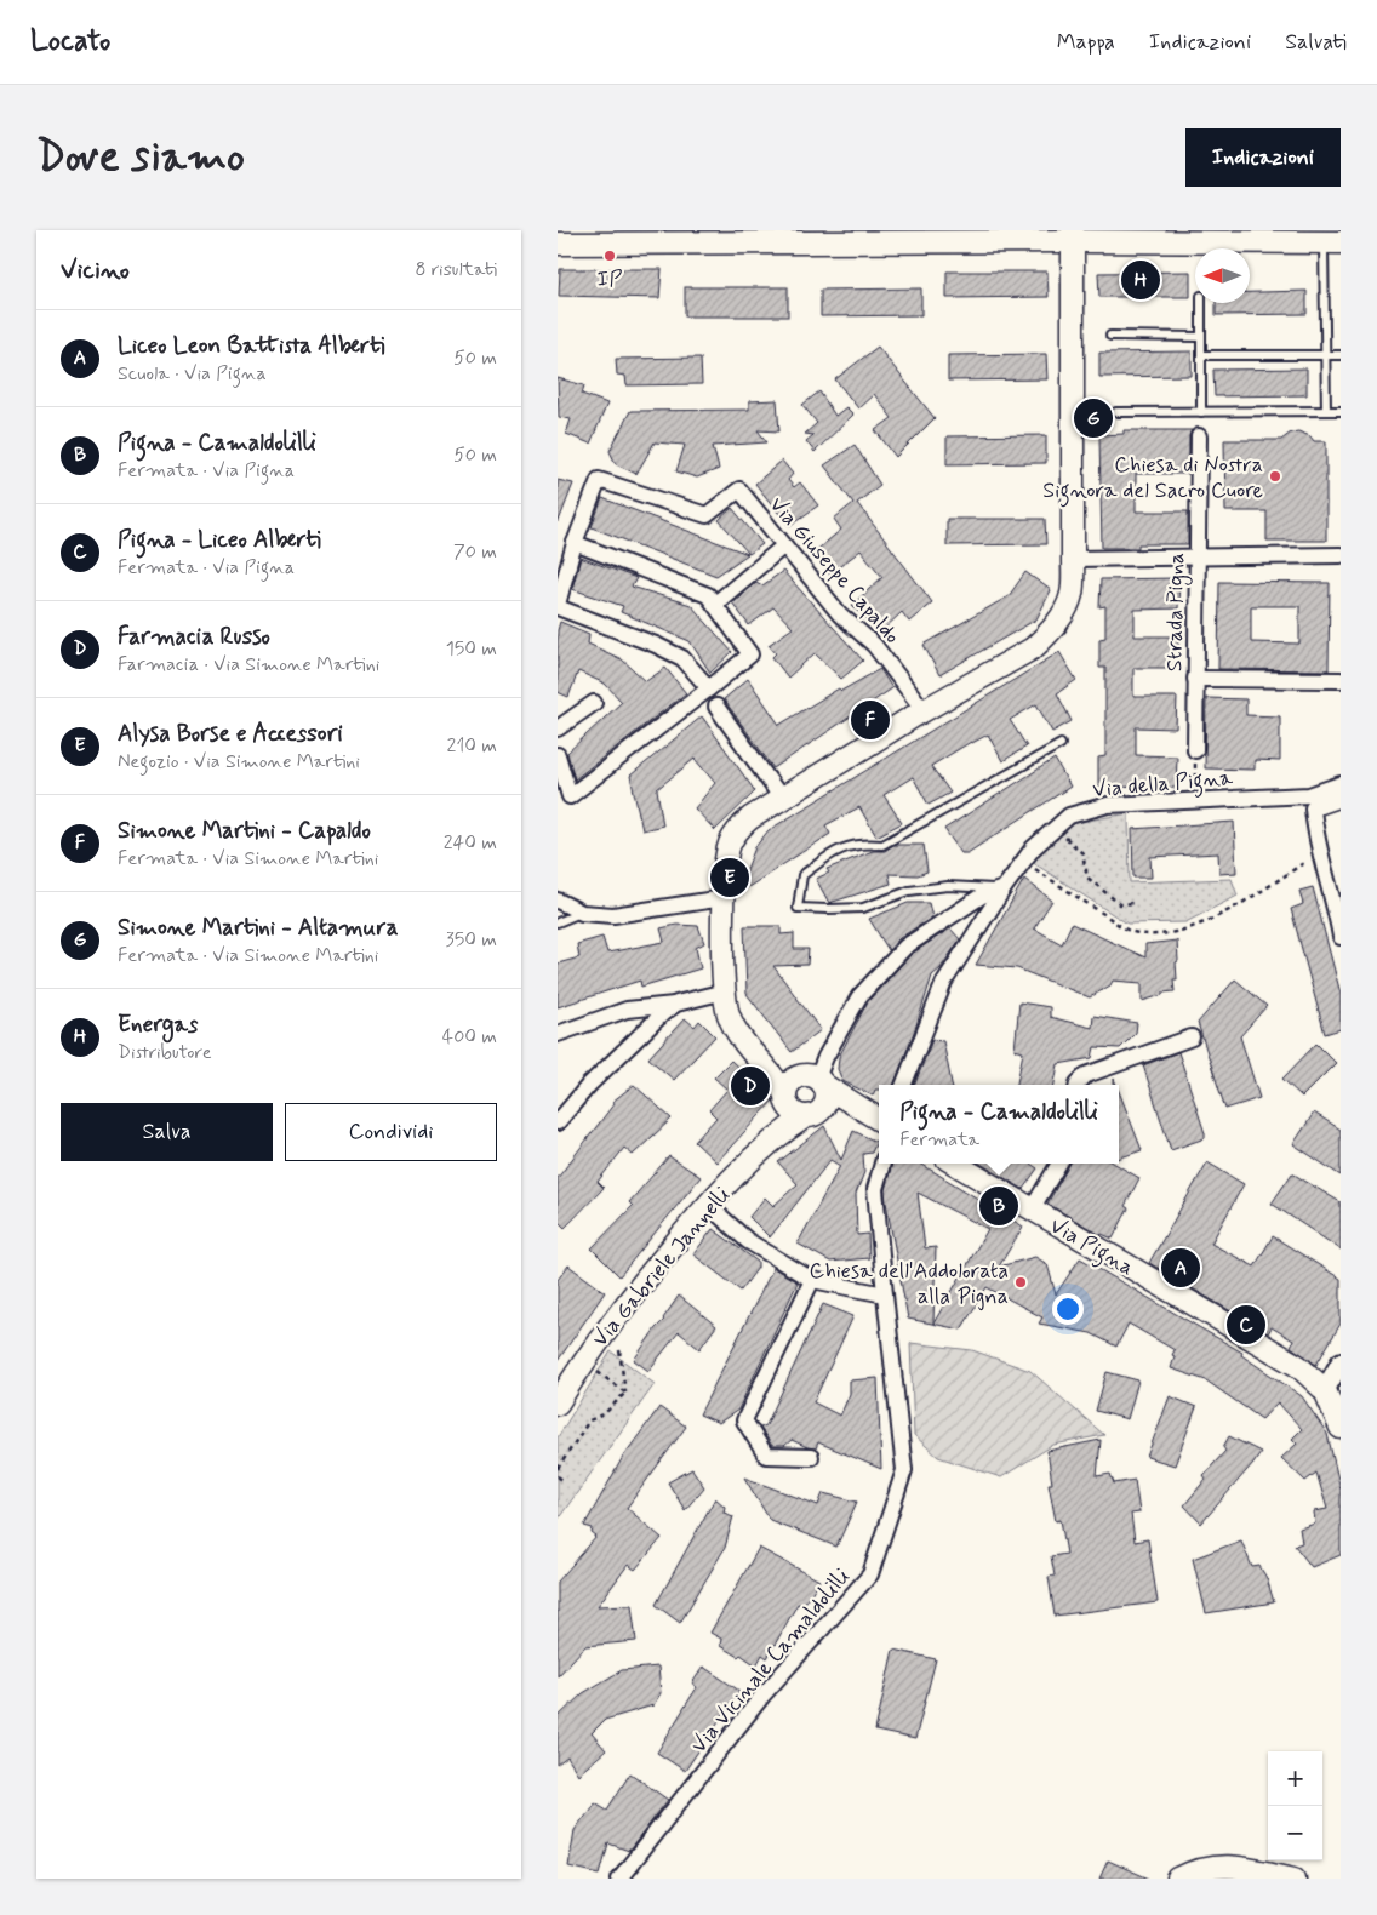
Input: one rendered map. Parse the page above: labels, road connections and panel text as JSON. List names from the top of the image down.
{
  "streets": {
    "main road": ["Via Pigna", "Via Gabriele Jannelli"],
    "street": [
      "Via Giuseppe Capaldo",
      "Strada Pigna",
      "Via della Pigna",
      "Via Vicinale Camaldolilli"
    ]
  },
  "places": ["IP", "Chiesa di Nostra Signora del Sacro Cuore", "Chiesa dell'Addolorata alla Pigna"],
  "north": "left",
  "page": {
    "header": "Locato",
    "nav": ["Mappa", "Indicazioni", "Salvati"],
    "buttons": [
      "Indicazioni",
      ["Salva", "Condividi"]
    ],
    "title": "Dove siamo",
    "heading": ["Vicino", "8 risultati"],
    "pins": [
      "H",
      "G",
      "F",
      "E",
      "D",
      "B",
      "A",
      "C"
    ],
    "list": [
      {
        "mark": "A",
        "name": "Liceo Leon Battista Alberti",
        "note": "Scuola · Via Pigna",
        "value": "50 m"
      },
      {
        "mark": "B",
        "name": "Pigna - Camaldolilli",
        "note": "Fermata · Via Pigna",
        "value": "50 m"
      },
      {
        "mark": "C",
        "name": "Pigna - Liceo Alberti",
        "note": "Fermata · Via Pigna",
        "value": "70 m"
      },
      {
        "mark": "D",
        "name": "Farmacia Russo",
        "note": "Farmacia · Via Simone Martini",
        "value": "150 m"
      },
      {
        "mark": "E",
        "name": "Alysa Borse e Accessori",
        "note": "Negozio · Via Simone Martini",
        "value": "210 m"
      },
      {
        "mark": "F",
        "name": "Simone Martini - Capaldo",
        "note": "Fermata · Via Simone Martini",
        "value": "240 m"
      },
      {
        "mark": "G",
        "name": "Simone Martini - Altamura",
        "note": "Fermata · Via Simone Martini",
        "value": "350 m"
      },
      {
        "mark": "H",
        "name": "Energas",
        "note": "Distributore",
        "value": "400 m"
      }
    ],
    "popup": ["Pigna - Camaldolilli", "Fermata"],
    "map_buttons": ["+", "−"]
  }
}
